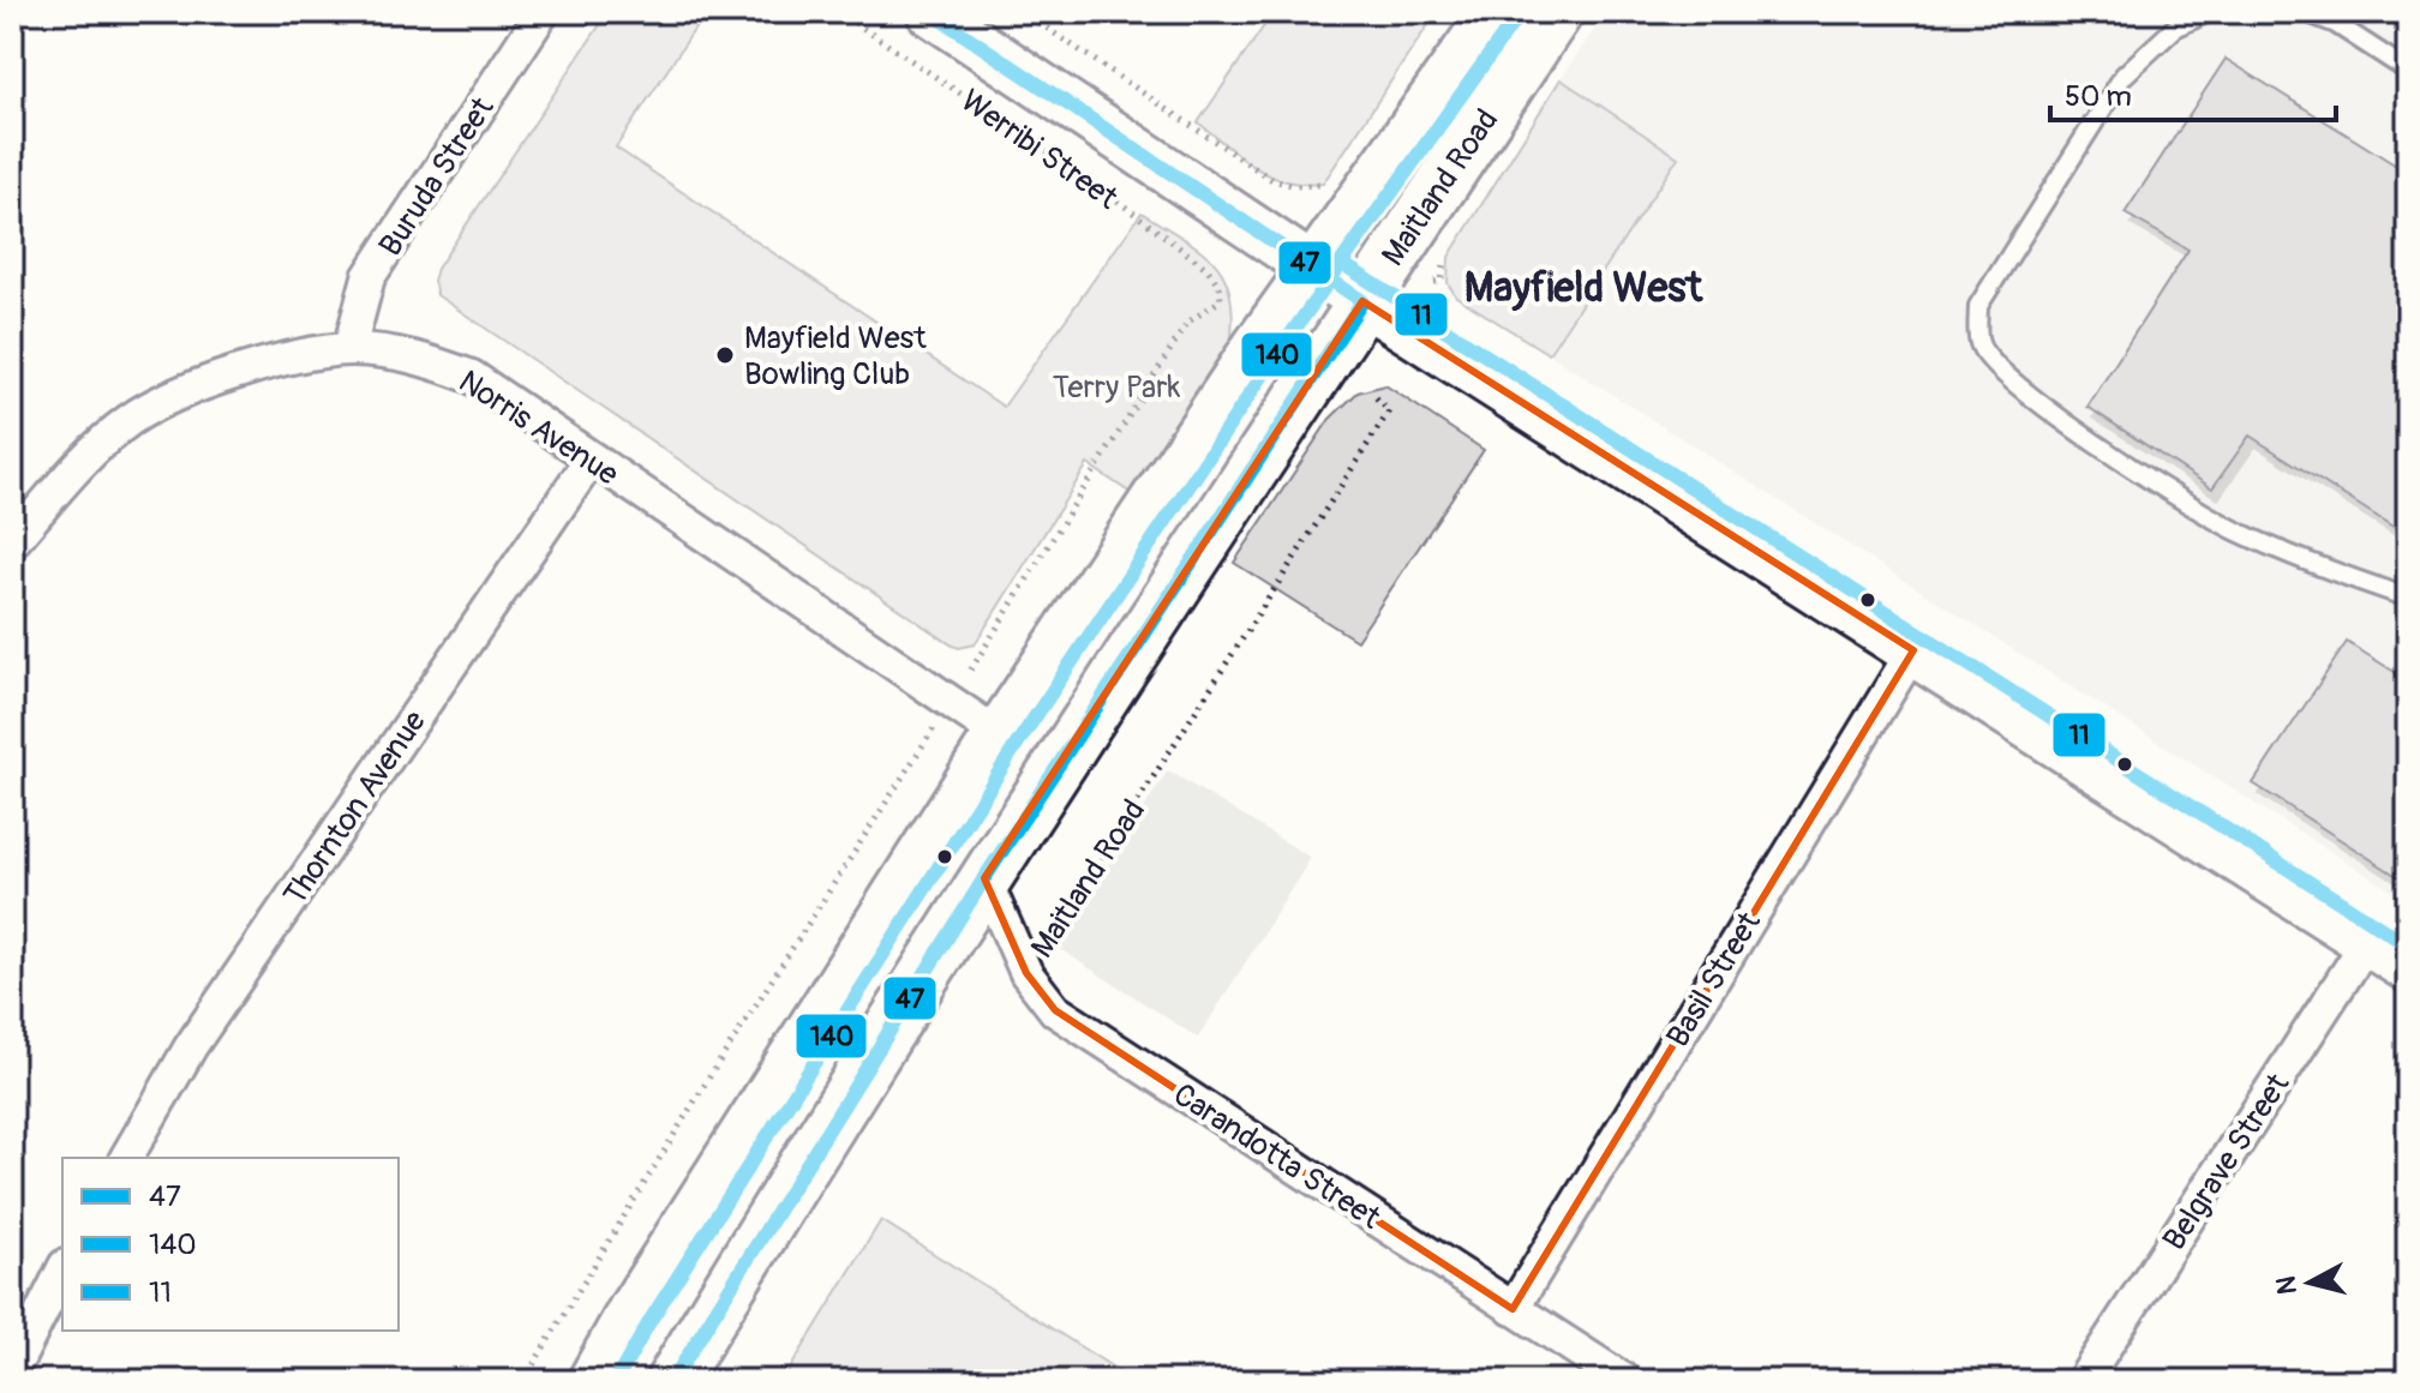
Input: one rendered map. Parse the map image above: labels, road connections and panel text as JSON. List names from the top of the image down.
{
  "streets": {
    "main road": ["Werribi Street", "Maitland Road"],
    "street": [
      "Buruda Street",
      "Norris Avenue",
      "Thornton Avenue",
      "Basil Street",
      "Carandotta Street",
      "Belgrave Street"
    ]
  },
  "crossings": [
    ["Werribi Street", "Maitland Road"],
    ["Werribi Street", "Basil Street"],
    ["Werribi Street", "Belgrave Street"],
    ["Buruda Street", "Norris Avenue"],
    ["Maitland Road", "Norris Avenue"],
    ["Maitland Road", "Carandotta Street"],
    ["Norris Avenue", "Thornton Avenue"],
    ["Basil Street", "Carandotta Street"]
  ],
  "districts": ["Mayfield West"],
  "parks": ["Terry Park"],
  "places": ["Mayfield West Bowling Club"],
  "lines": ["transit line 47", "transit line 140", "transit line 11"],
  "legend": ["47", "140", "11"],
  "scale_bar": "50 m",
  "north": "left"
}
